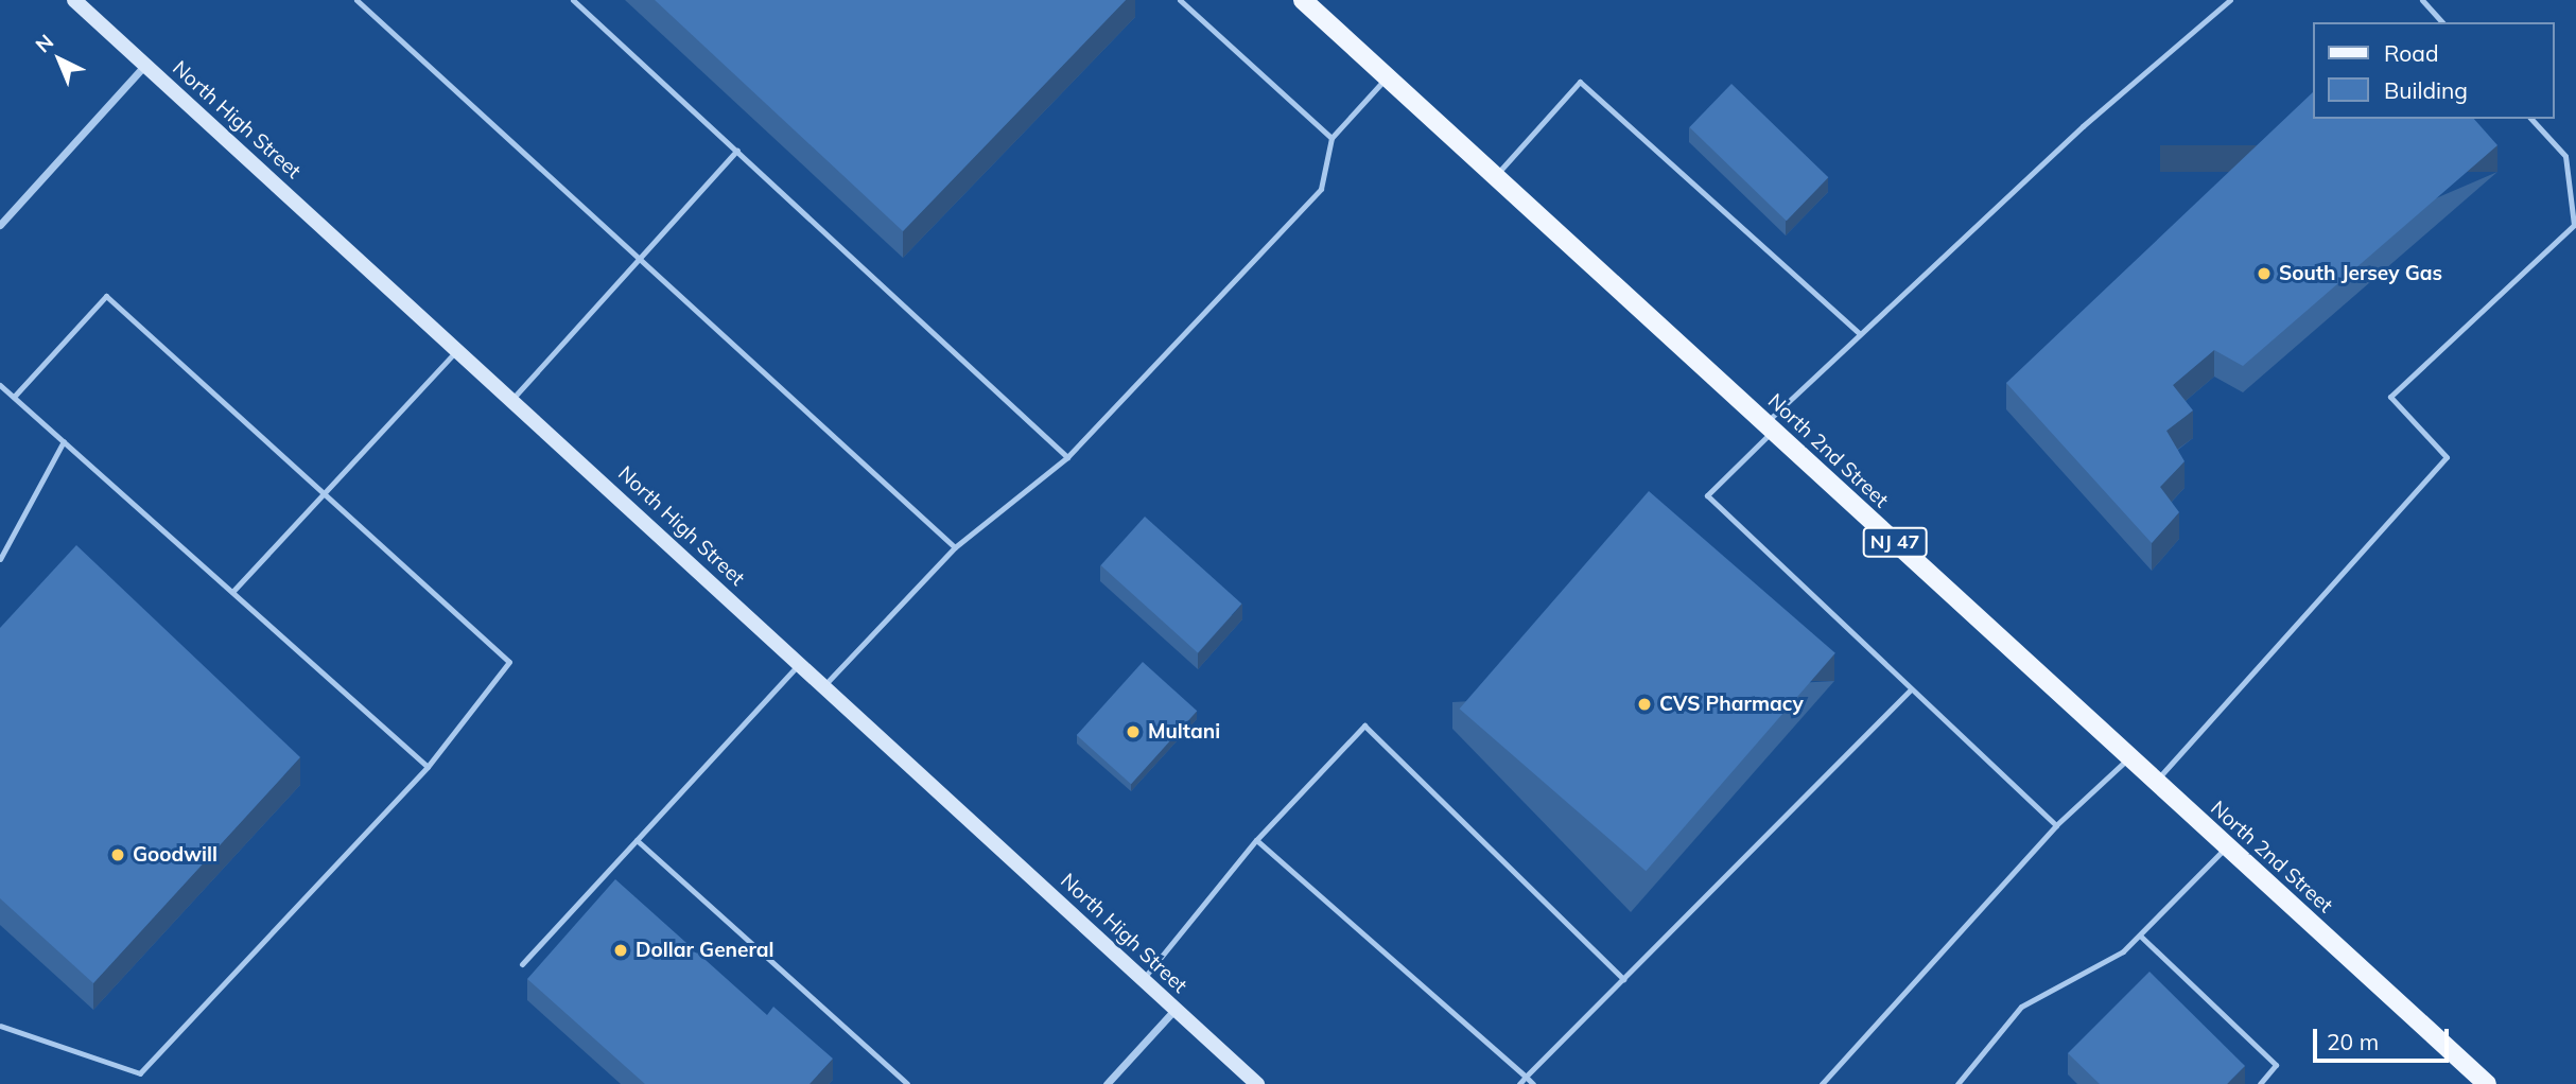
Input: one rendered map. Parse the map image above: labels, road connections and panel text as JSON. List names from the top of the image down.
{
  "streets": {
    "main road": ["North 2nd Street", "NJ 47"],
    "street": ["North High Street"]
  },
  "places": [
    "South Jersey Gas",
    "CVS Pharmacy",
    "Multani",
    "Goodwill",
    "Dollar General"
  ],
  "legend": ["Road", "Building"],
  "scale_bar": "20 m",
  "north": "top left"
}
